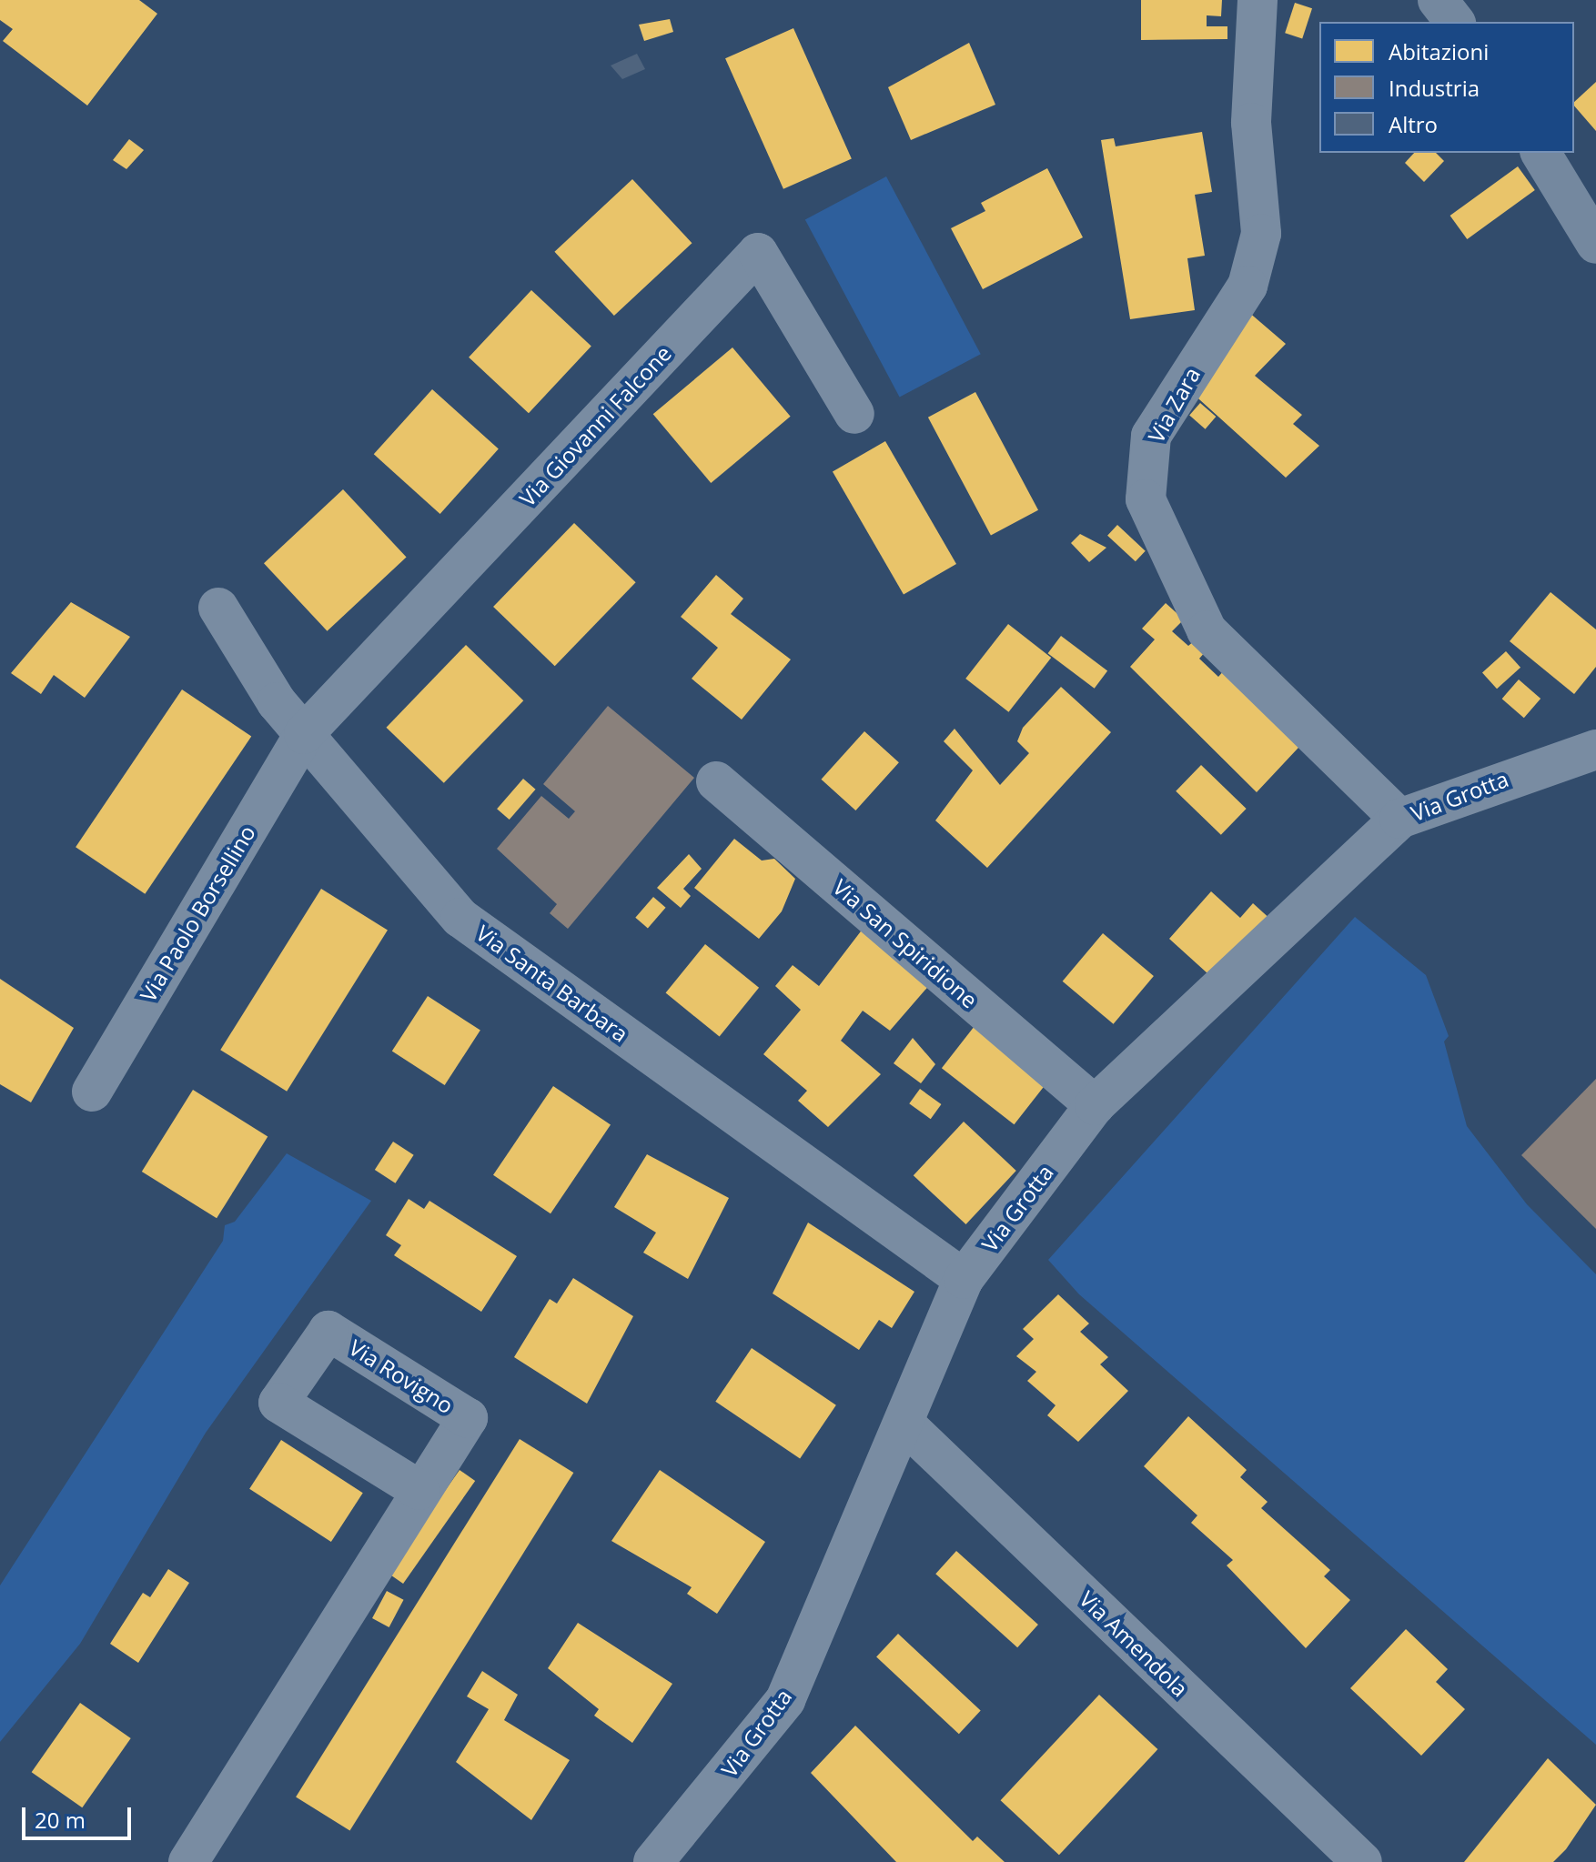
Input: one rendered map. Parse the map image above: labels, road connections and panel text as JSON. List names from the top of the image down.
{
  "streets": {
    "street": [
      "Via Zara",
      "Via Giovanni Falcone",
      "Via Grotta",
      "Via Paolo Borsellino",
      "Via San Spiridione",
      "Via Santa Barbara",
      "Via Rovigno",
      "Via Amendola"
    ]
  },
  "crossings": [
    ["Via Zara", "Via Grotta"],
    ["Via Giovanni Falcone", "Via Paolo Borsellino"],
    ["Via Giovanni Falcone", "Via Santa Barbara"],
    ["Via Grotta", "Via San Spiridione"],
    ["Via Grotta", "Via Santa Barbara"],
    ["Via Grotta", "Via Amendola"],
    ["Via Paolo Borsellino", "Via Santa Barbara"]
  ],
  "legend": ["Abitazioni", "Industria", "Altro"],
  "scale_bar": "20 m"
}
